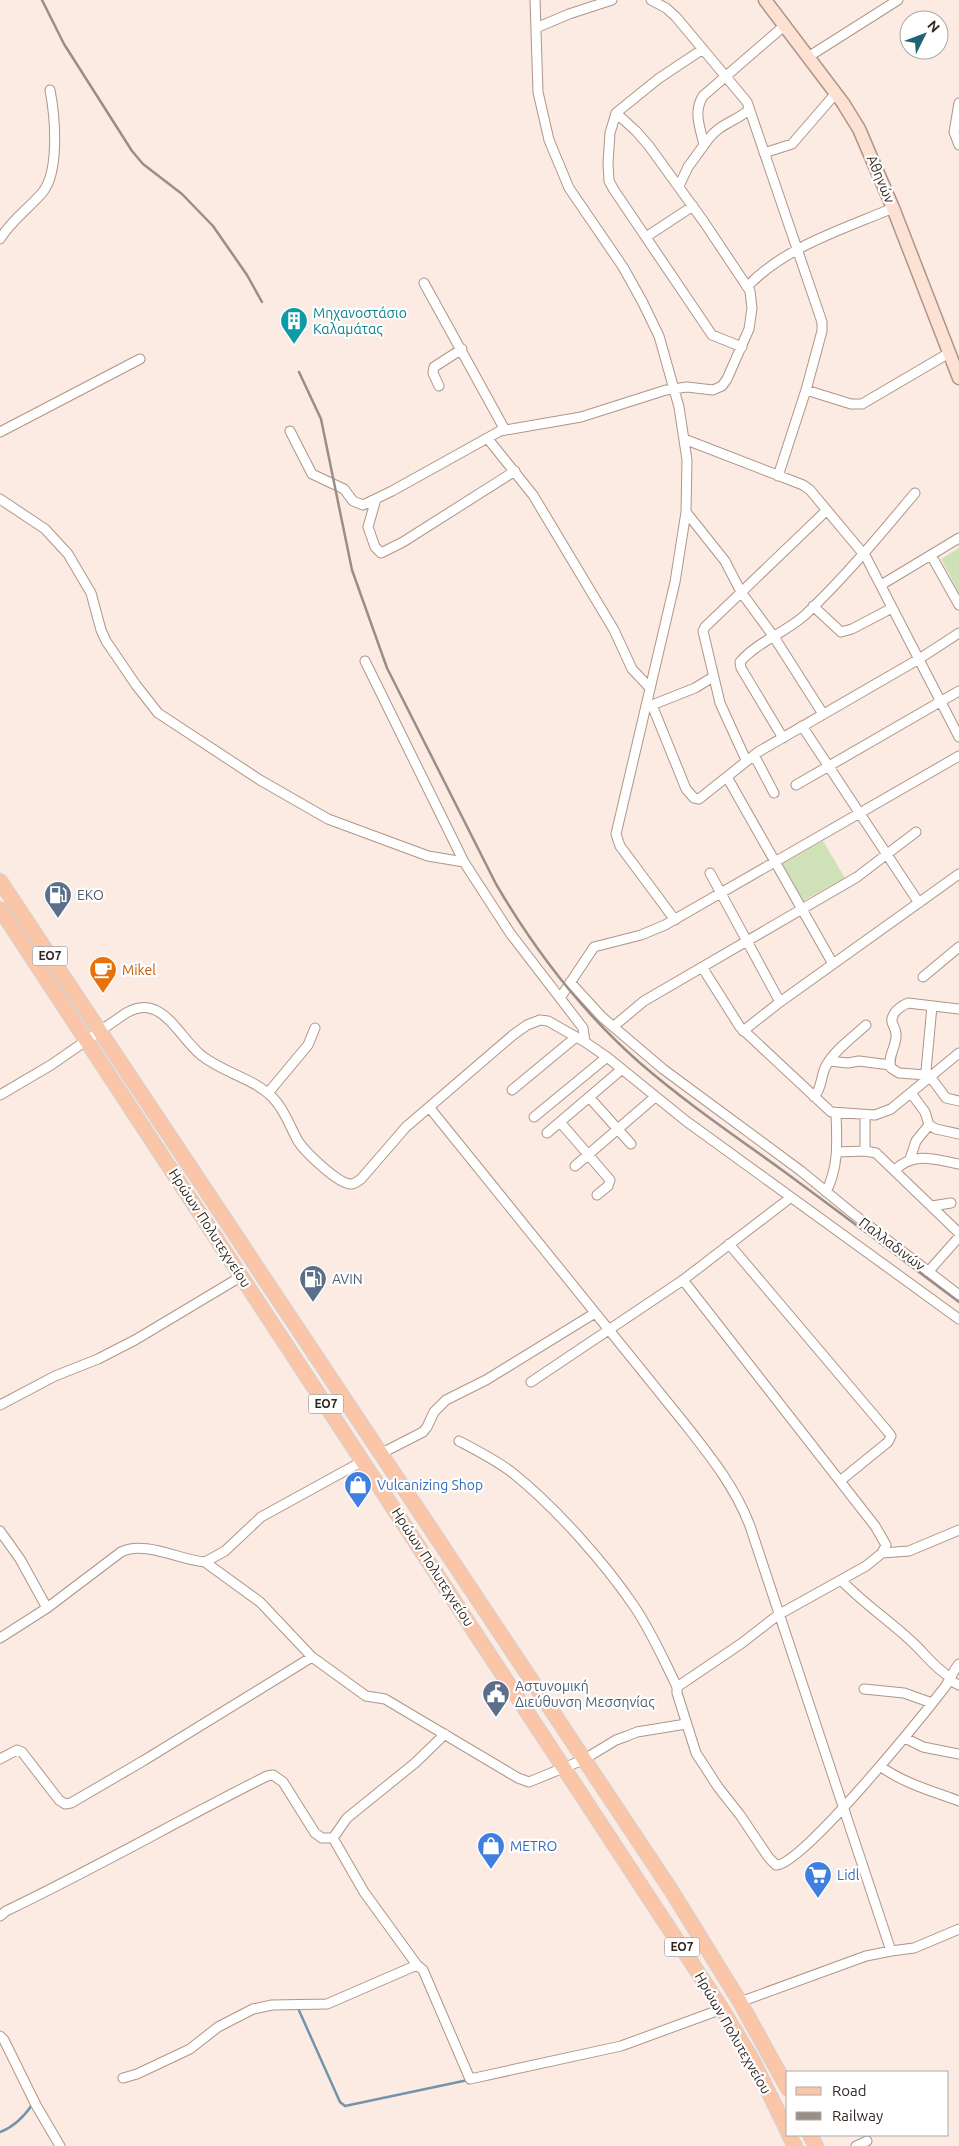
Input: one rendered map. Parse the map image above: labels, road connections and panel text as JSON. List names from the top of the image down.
{
  "streets": {
    "main road": ["Αθηνών", "ΕΟ7", "Ηρώων Πολυτεχνείου"],
    "street": ["Παλλαδινών"]
  },
  "places": {
    "building": ["Μηχανοστάσιο Καλαμάτας"],
    "fuel station": ["EKO", "AVIN"],
    "cafe": ["Mikel"],
    "shop": ["Vulcanizing Shop", "METRO"],
    "public building": ["Αστυνομική Διεύθυνση Μεσσηνίας"],
    "supermarket": ["Lidl"]
  },
  "legend": ["Road", "Railway"],
  "north": "top right"
}
